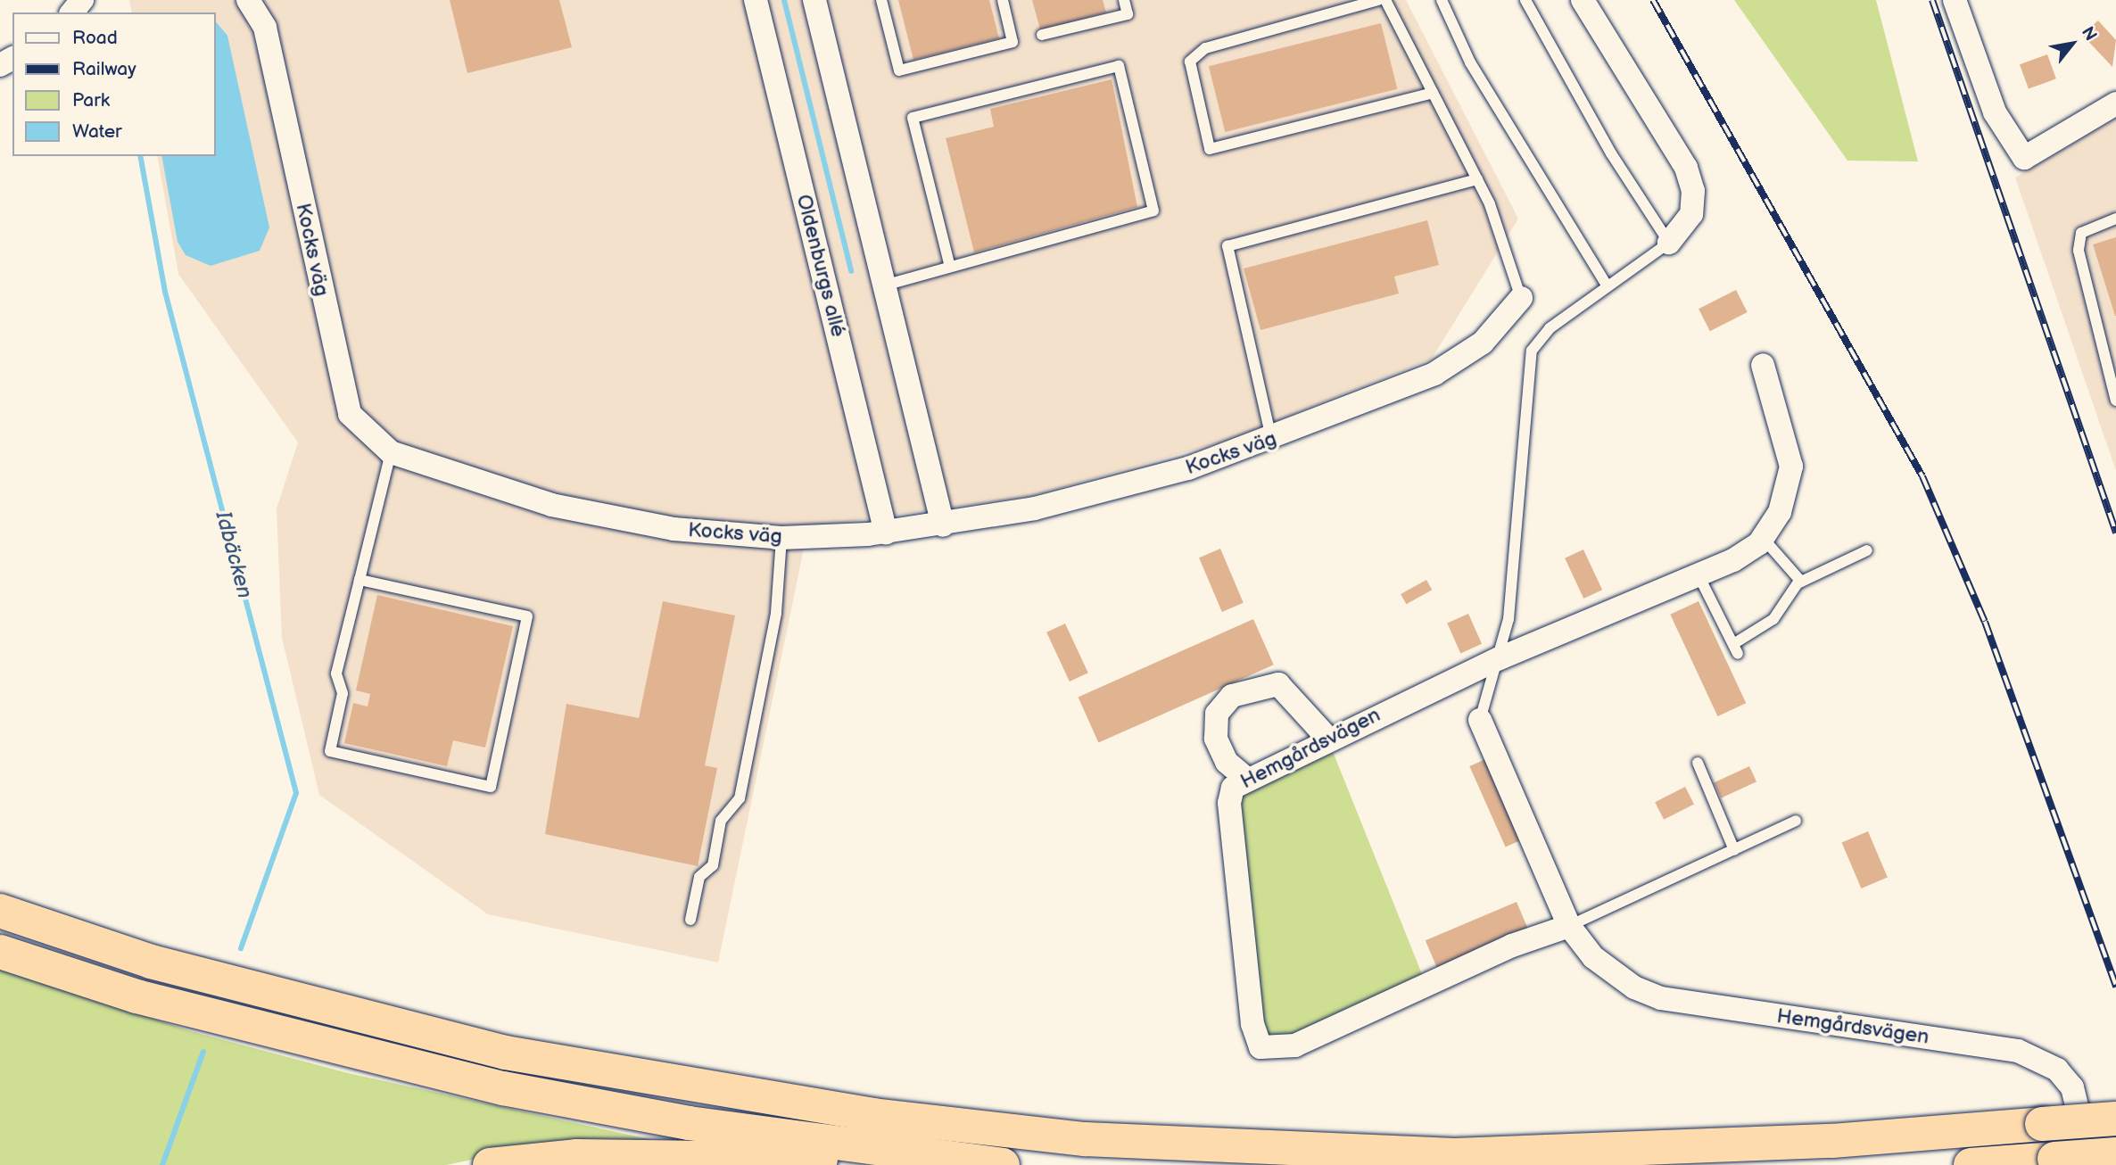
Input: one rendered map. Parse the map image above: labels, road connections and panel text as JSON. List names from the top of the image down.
{
  "streets": {
    "street": ["Kocks väg", "Oldenburgs allé", "Hemgårdsvägen"]
  },
  "crossings": [
    ["Kocks väg", "Oldenburgs allé"]
  ],
  "water": ["Idbäcken"],
  "legend": [
    "Road",
    "Railway",
    "Park",
    "Water"
  ],
  "north": "top right"
}
